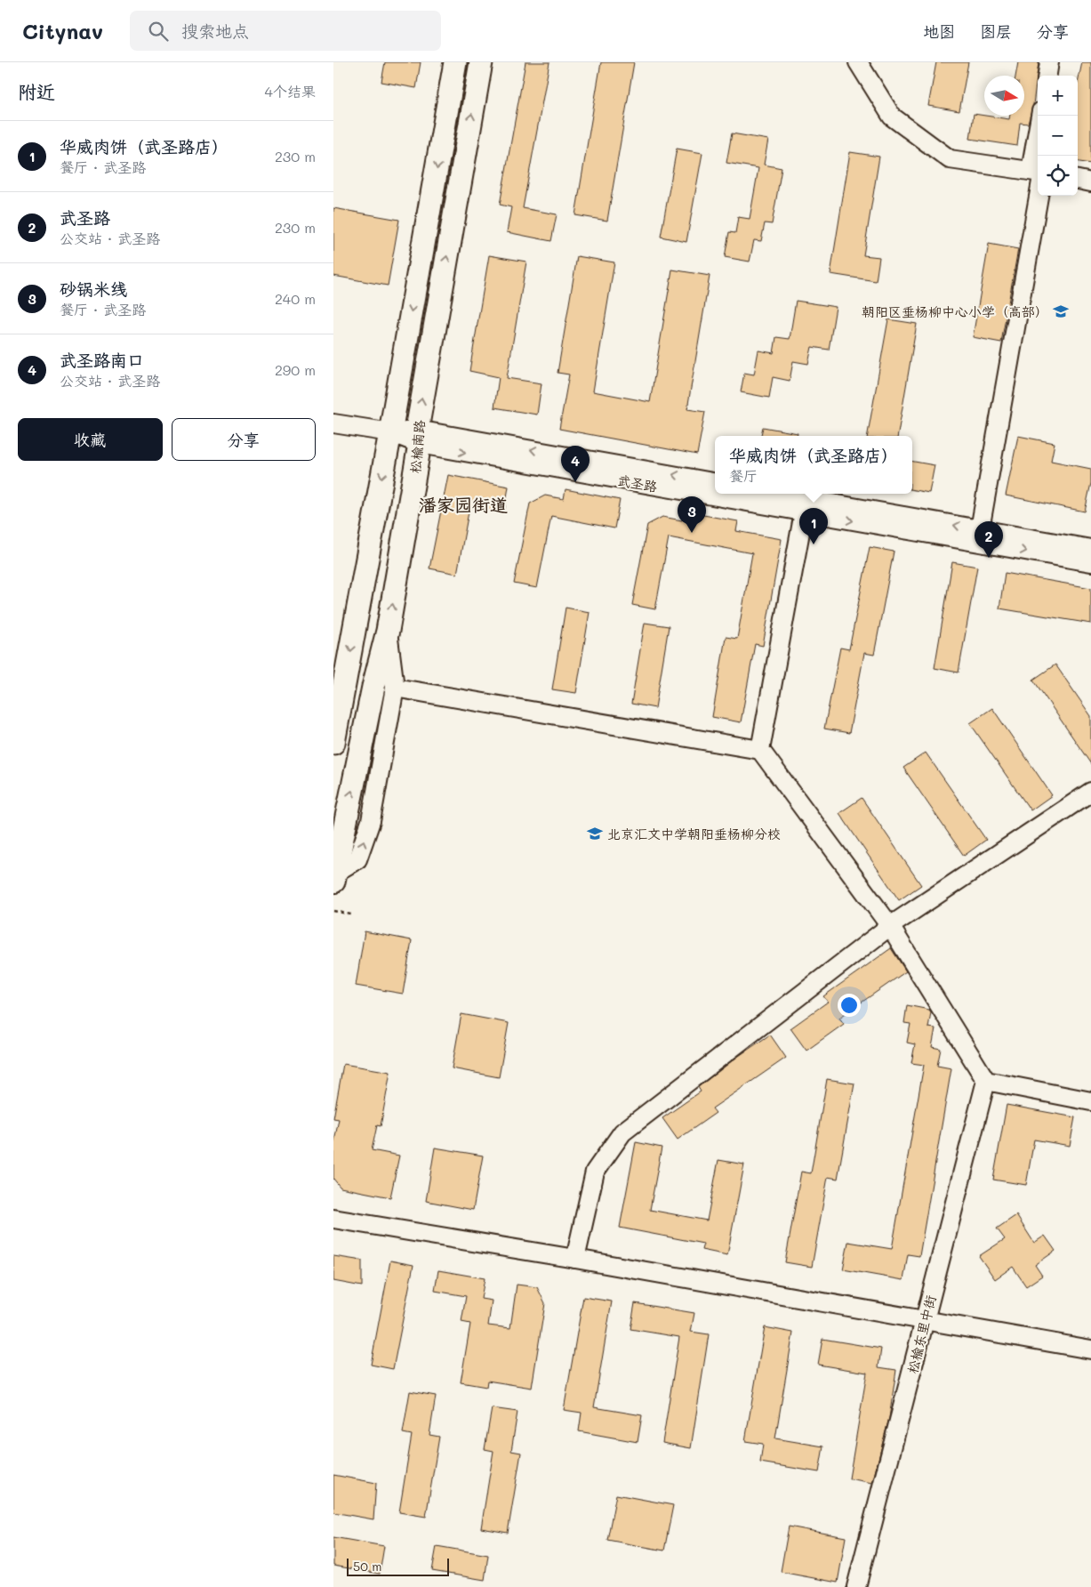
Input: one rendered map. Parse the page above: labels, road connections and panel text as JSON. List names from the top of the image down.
{
  "streets": {
    "main road": ["松榆南路"],
    "street": ["武圣路", "松榆东里中街"]
  },
  "crossings": [
    ["松榆南路", "武圣路"]
  ],
  "districts": ["潘家园街道"],
  "places": {
    "school or university": ["朝阳区垂杨柳中心小学（高部）", "北京汇文中学朝阳垂杨柳分校"]
  },
  "scale_bar": "50 m",
  "north": "right",
  "page": {
    "header": "Citynav",
    "search": "搜索地点",
    "nav": ["地图", "图层", "分享"],
    "heading": ["附近", "4个结果"],
    "map_buttons": ["+", "−"],
    "list": [
      {
        "mark": "1",
        "name": "华威肉饼（武圣路店）",
        "note": "餐厅 · 武圣路",
        "value": "230 m"
      },
      {
        "mark": "2",
        "name": "武圣路",
        "note": "公交站 · 武圣路",
        "value": "230 m"
      },
      {
        "mark": "3",
        "name": "砂锅米线",
        "note": "餐厅 · 武圣路",
        "value": "240 m"
      },
      {
        "mark": "4",
        "name": "武圣路南口",
        "note": "公交站 · 武圣路",
        "value": "290 m"
      }
    ],
    "buttons": ["收藏", "分享"],
    "popup": ["华威肉饼（武圣路店）", "餐厅"],
    "pins": [
      "4",
      "3",
      "1",
      "2"
    ],
    "scale": "50 m"
  }
}
